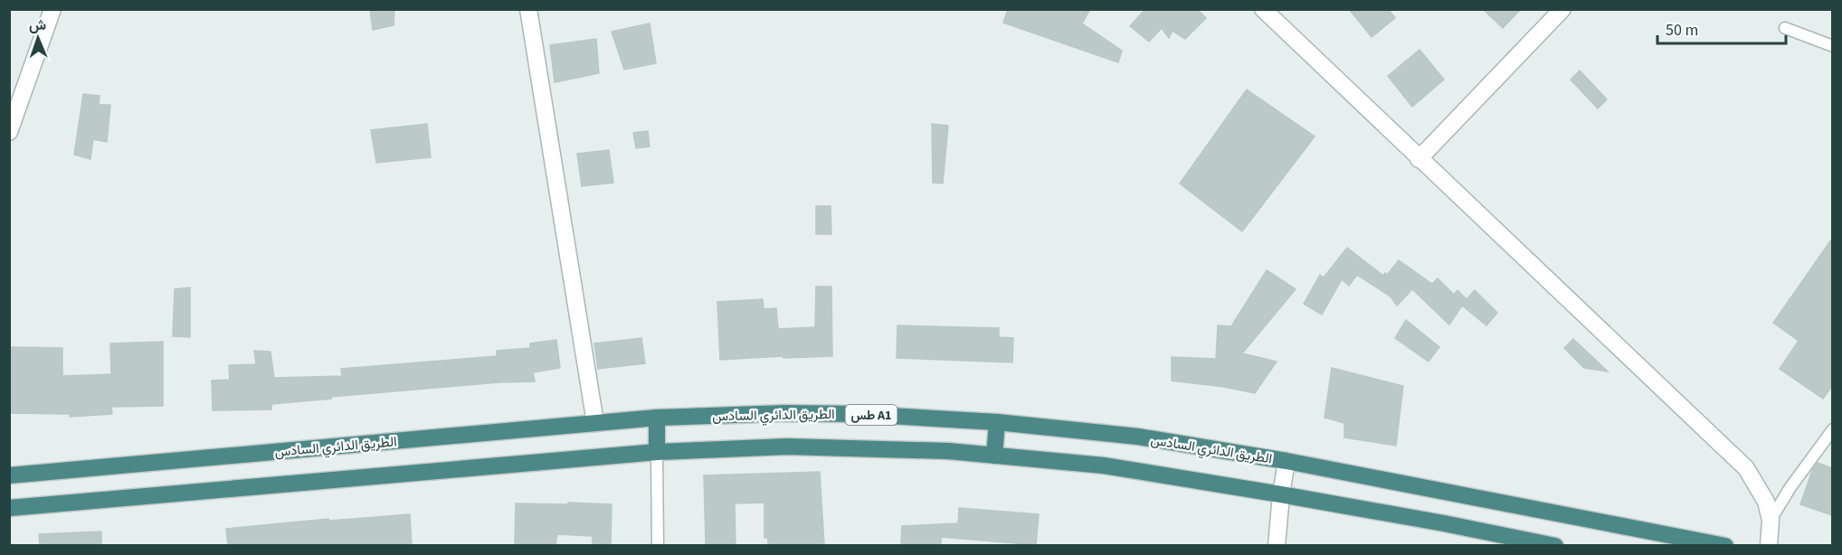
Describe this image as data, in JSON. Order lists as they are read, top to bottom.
{
  "streets": {
    "highway": ["الطريق الدائري السادس", "طس A1"]
  },
  "scale_bar": "50 m",
  "north": "top"
}
